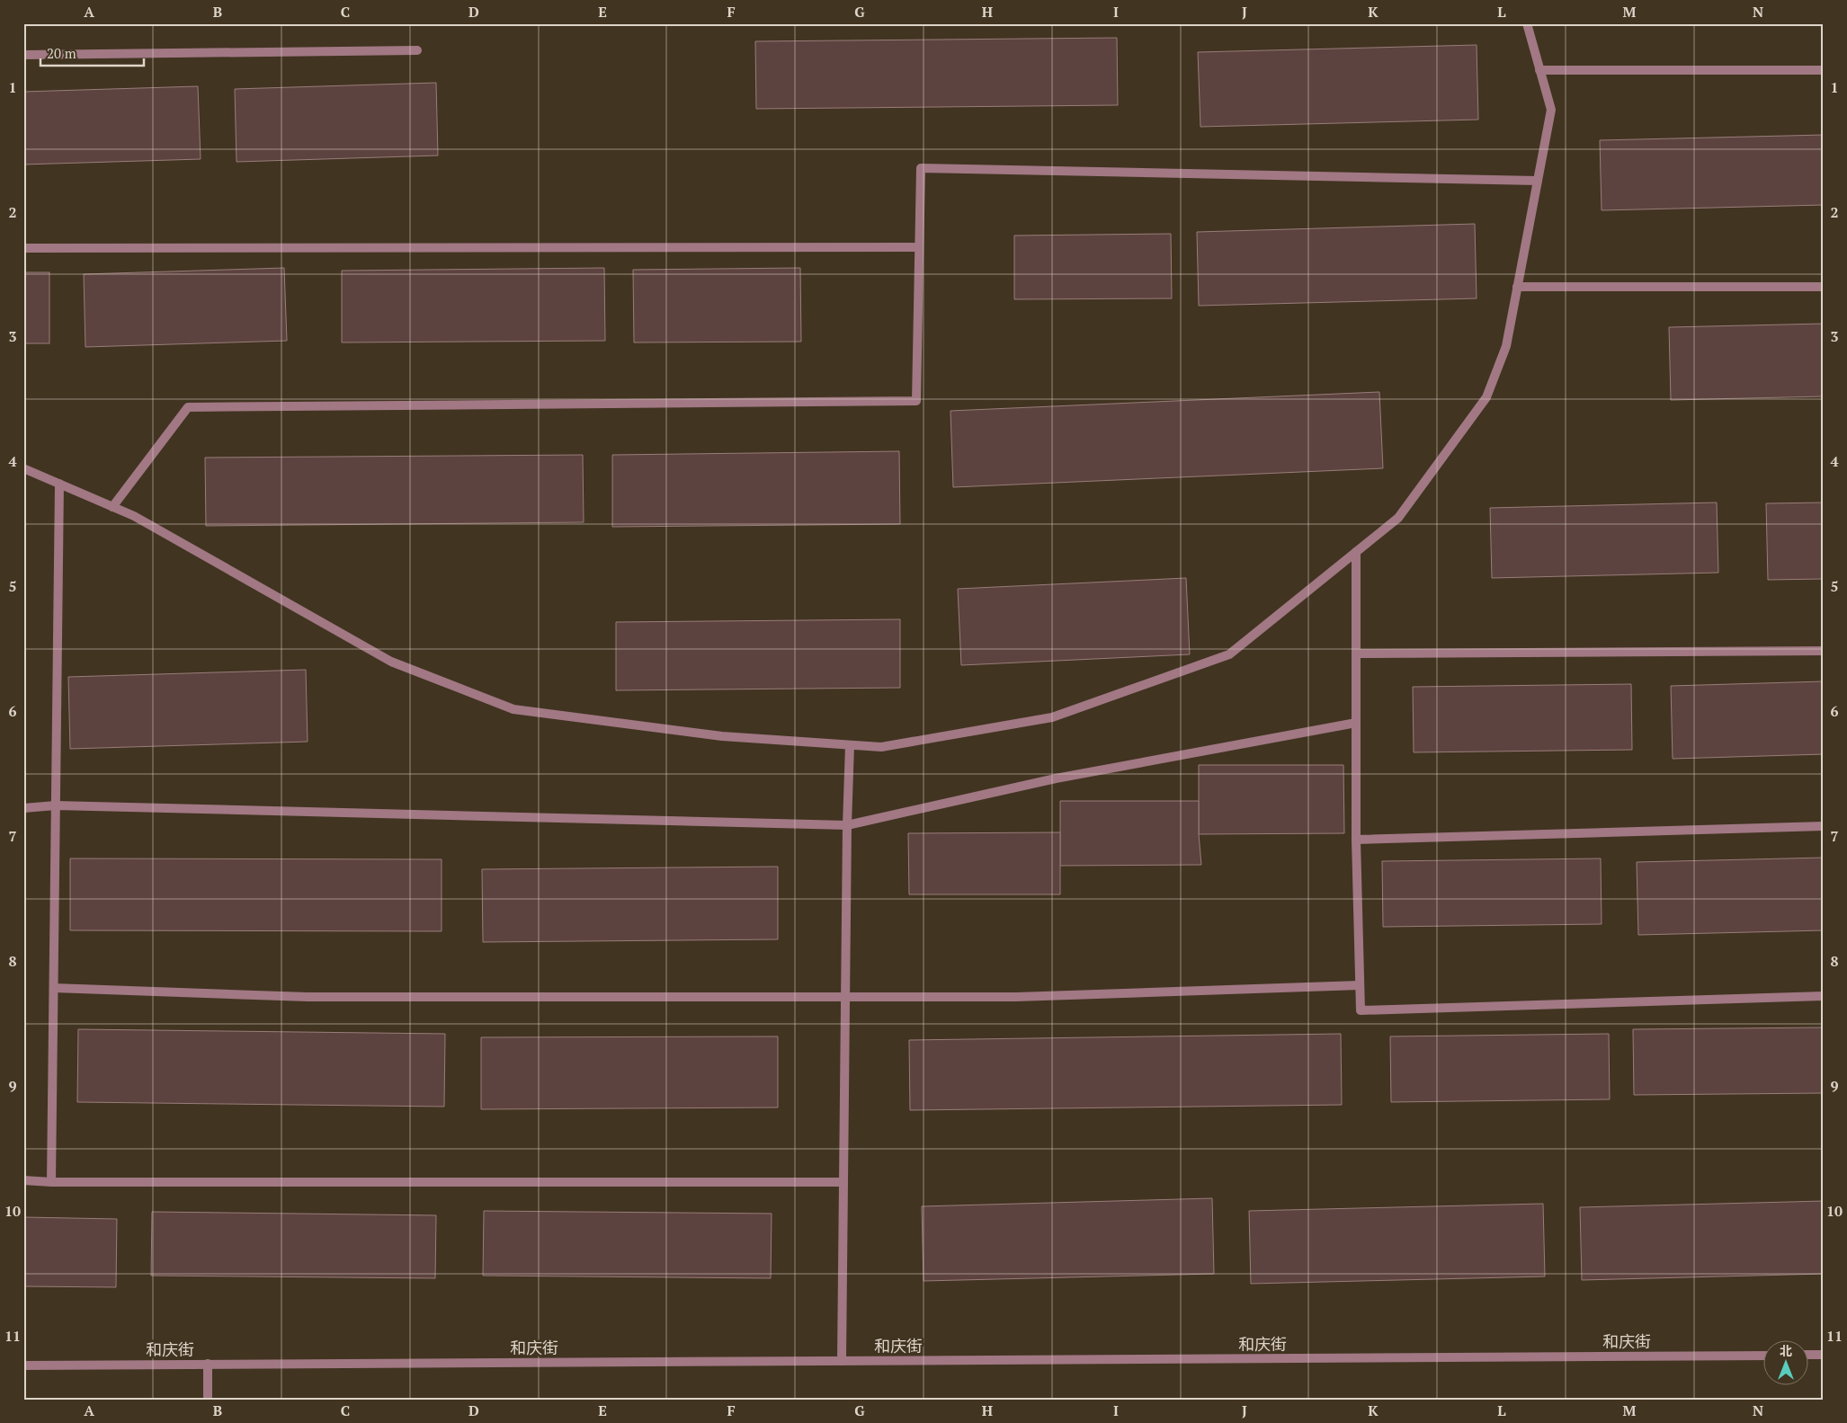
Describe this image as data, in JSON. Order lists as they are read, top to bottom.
{
  "streets": {
    "street": ["和庆街"]
  },
  "scale_bar": "20 m",
  "north": "top",
  "grid": {
    "columns": [
      "A",
      "B",
      "C",
      "D",
      "E",
      "F",
      "G",
      "H",
      "I",
      "J",
      "K",
      "L",
      "M",
      "N"
    ],
    "rows": [
      "1",
      "2",
      "3",
      "4",
      "5",
      "6",
      "7",
      "8",
      "9",
      "10",
      "11"
    ]
  }
}
